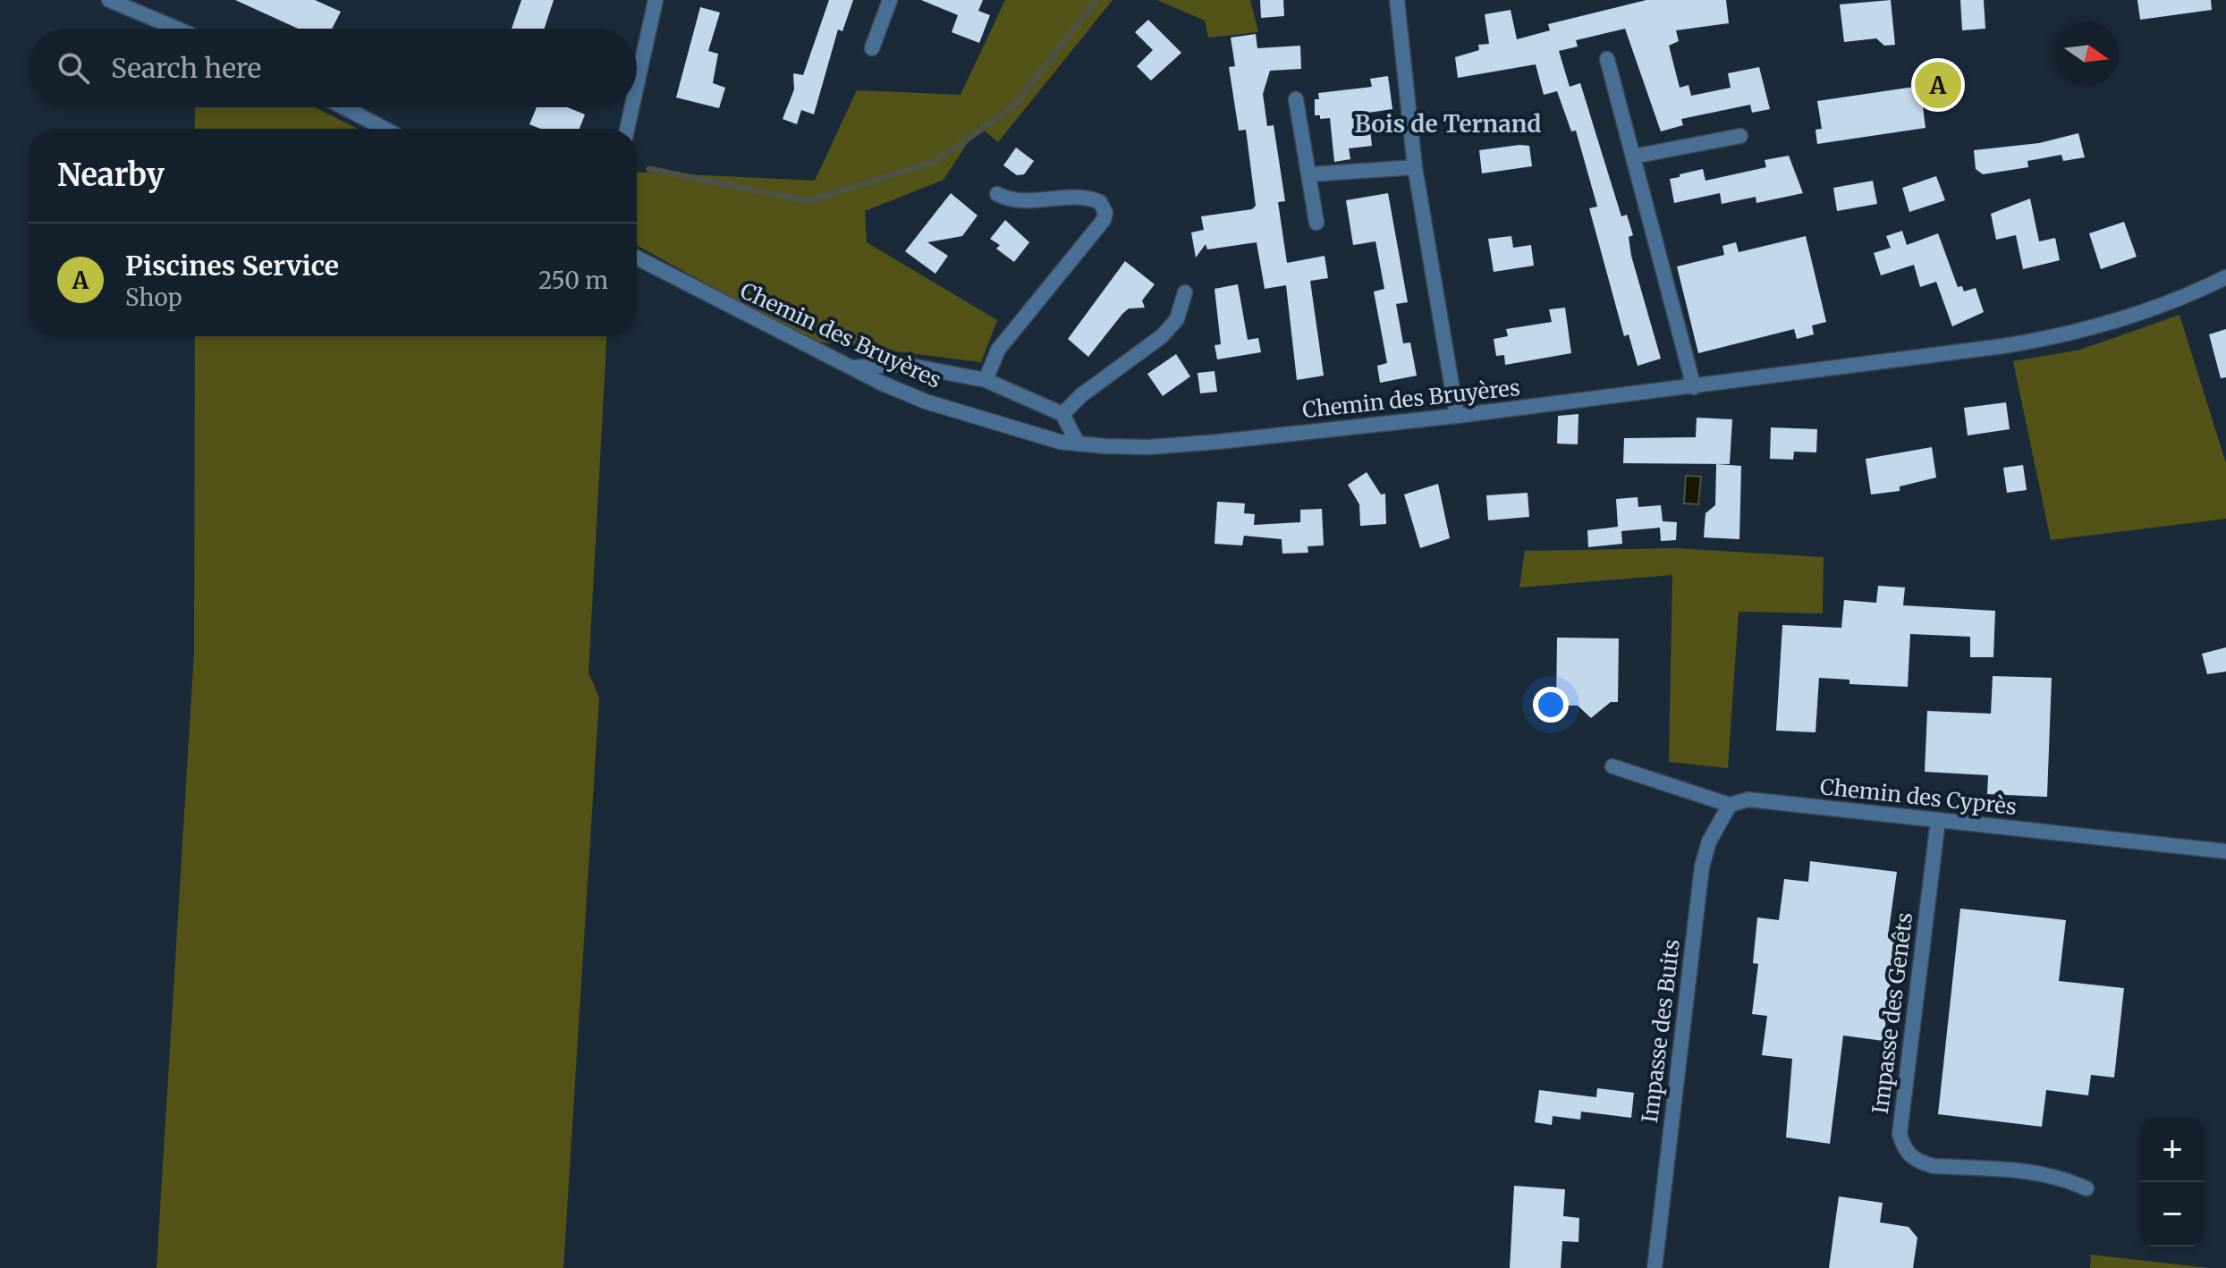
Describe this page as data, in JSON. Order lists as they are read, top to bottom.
{
  "streets": {
    "street": [
      "Chemin des Bruyères",
      "Chemin des Cyprès",
      "Impasse des Genêts",
      "Impasse des Buits"
    ]
  },
  "crossings": [
    ["Chemin des Cyprès", "Impasse des Genêts"],
    ["Chemin des Cyprès", "Impasse des Buits"]
  ],
  "districts": ["Bois de Ternand"],
  "north": "right",
  "page": {
    "search": "Search here",
    "pins": "A",
    "heading": "Nearby",
    "list": [
      {
        "mark": "A",
        "name": "Piscines Service",
        "note": "Shop",
        "value": "250 m"
      }
    ],
    "map_buttons": ["+", "−"]
  }
}
